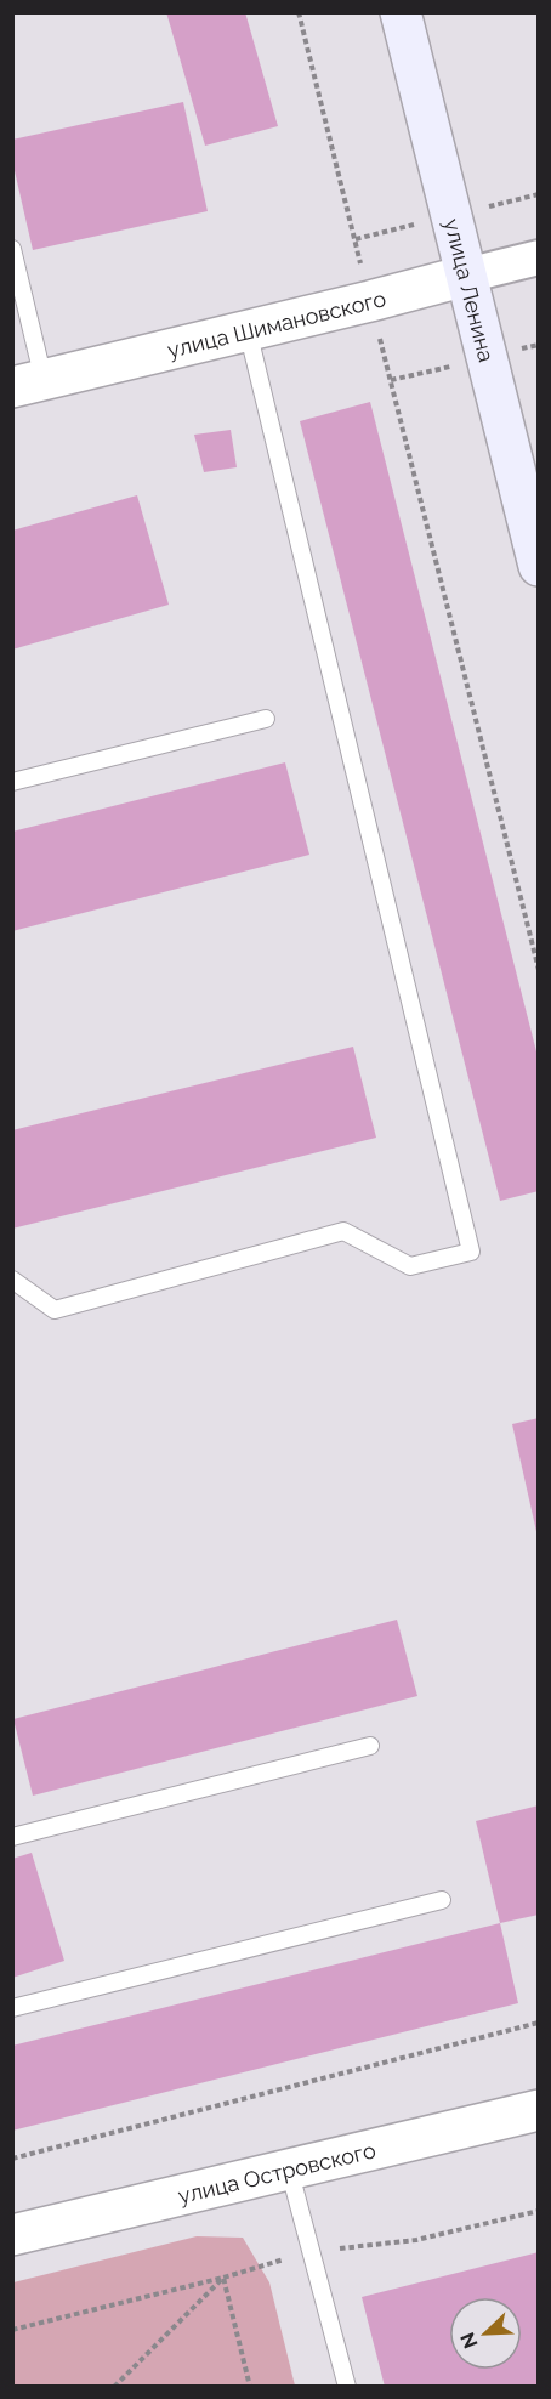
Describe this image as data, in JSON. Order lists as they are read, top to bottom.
{
  "streets": {
    "main road": ["улица Ленина"],
    "street": ["улица Шимановского", "улица Островского"]
  },
  "crossings": [
    ["улица Ленина", "улица Шимановского"]
  ],
  "north": "bottom left"
}
